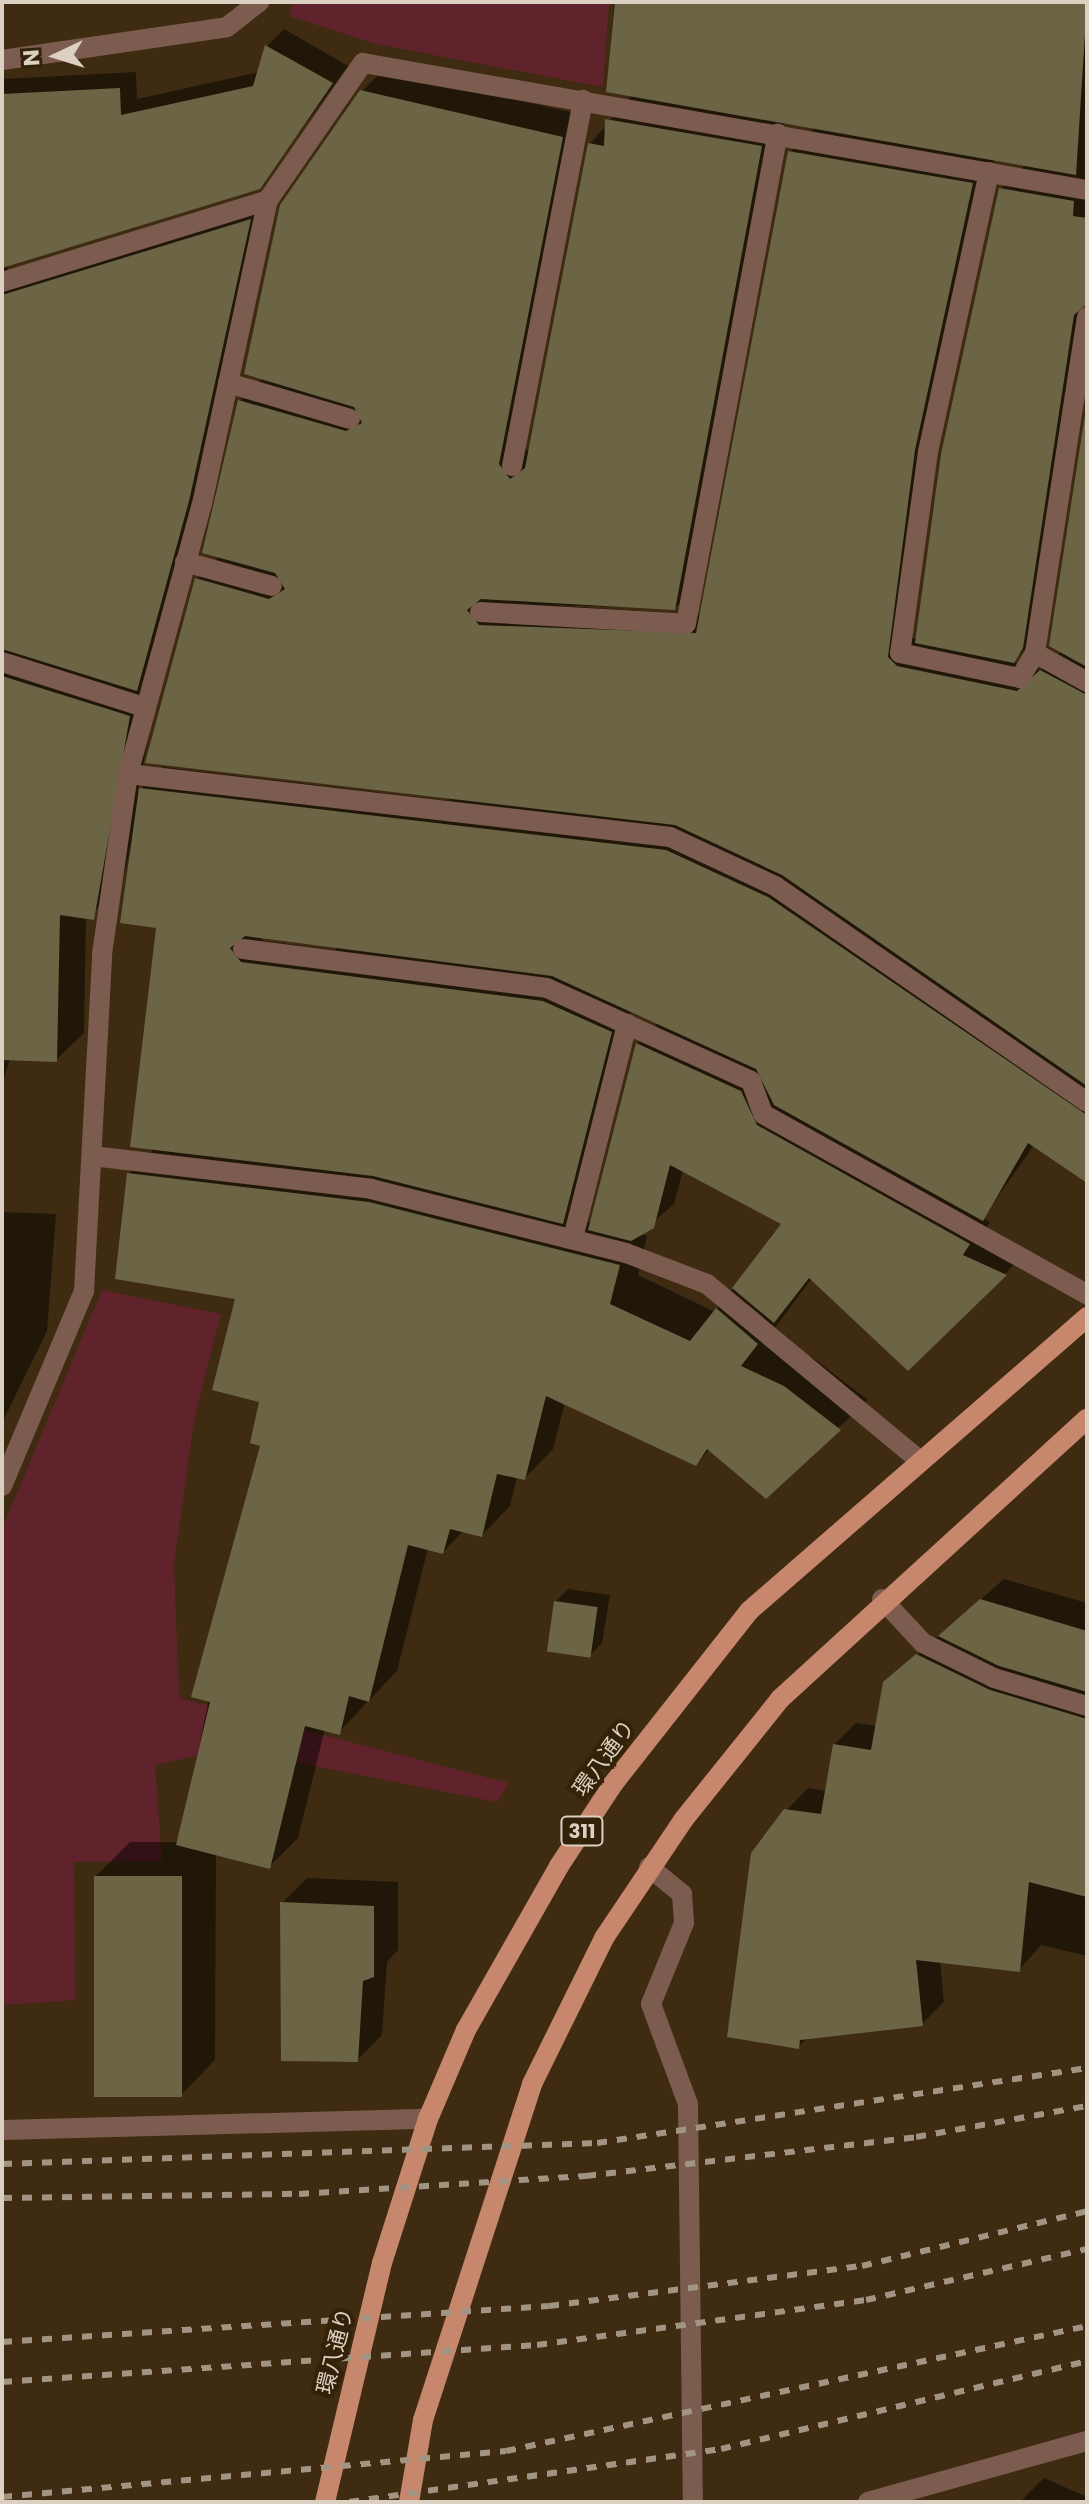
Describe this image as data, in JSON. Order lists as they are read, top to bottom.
{
  "streets": {
    "main road": ["環八通り", "311"]
  },
  "north": "left"
}
